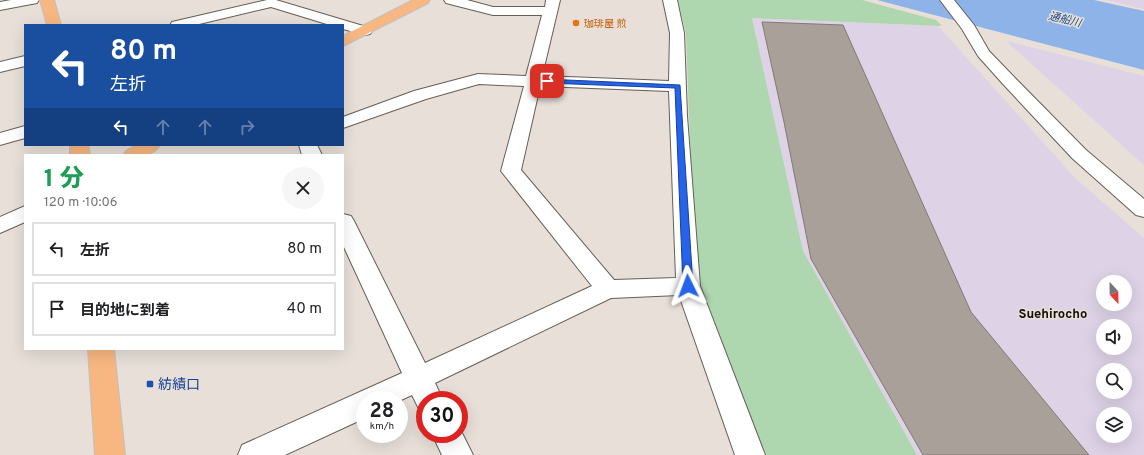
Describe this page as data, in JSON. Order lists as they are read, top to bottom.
{
  "districts": ["Suehirocho"],
  "water": ["通船川"],
  "places": {
    "other": ["珈琲屋 煎"],
    "transit": ["紡績口"]
  },
  "north": "bottom",
  "page": {
    "turn": ["80 m", "左折"],
    "heading": ["1 分", "120 m · 10:06"],
    "list": [
      {
        "name": "左折",
        "value": "80 m"
      },
      {
        "name": "目的地に到着",
        "value": "40 m"
      }
    ],
    "speed": "28 km/h",
    "limit": "30"
  }
}
